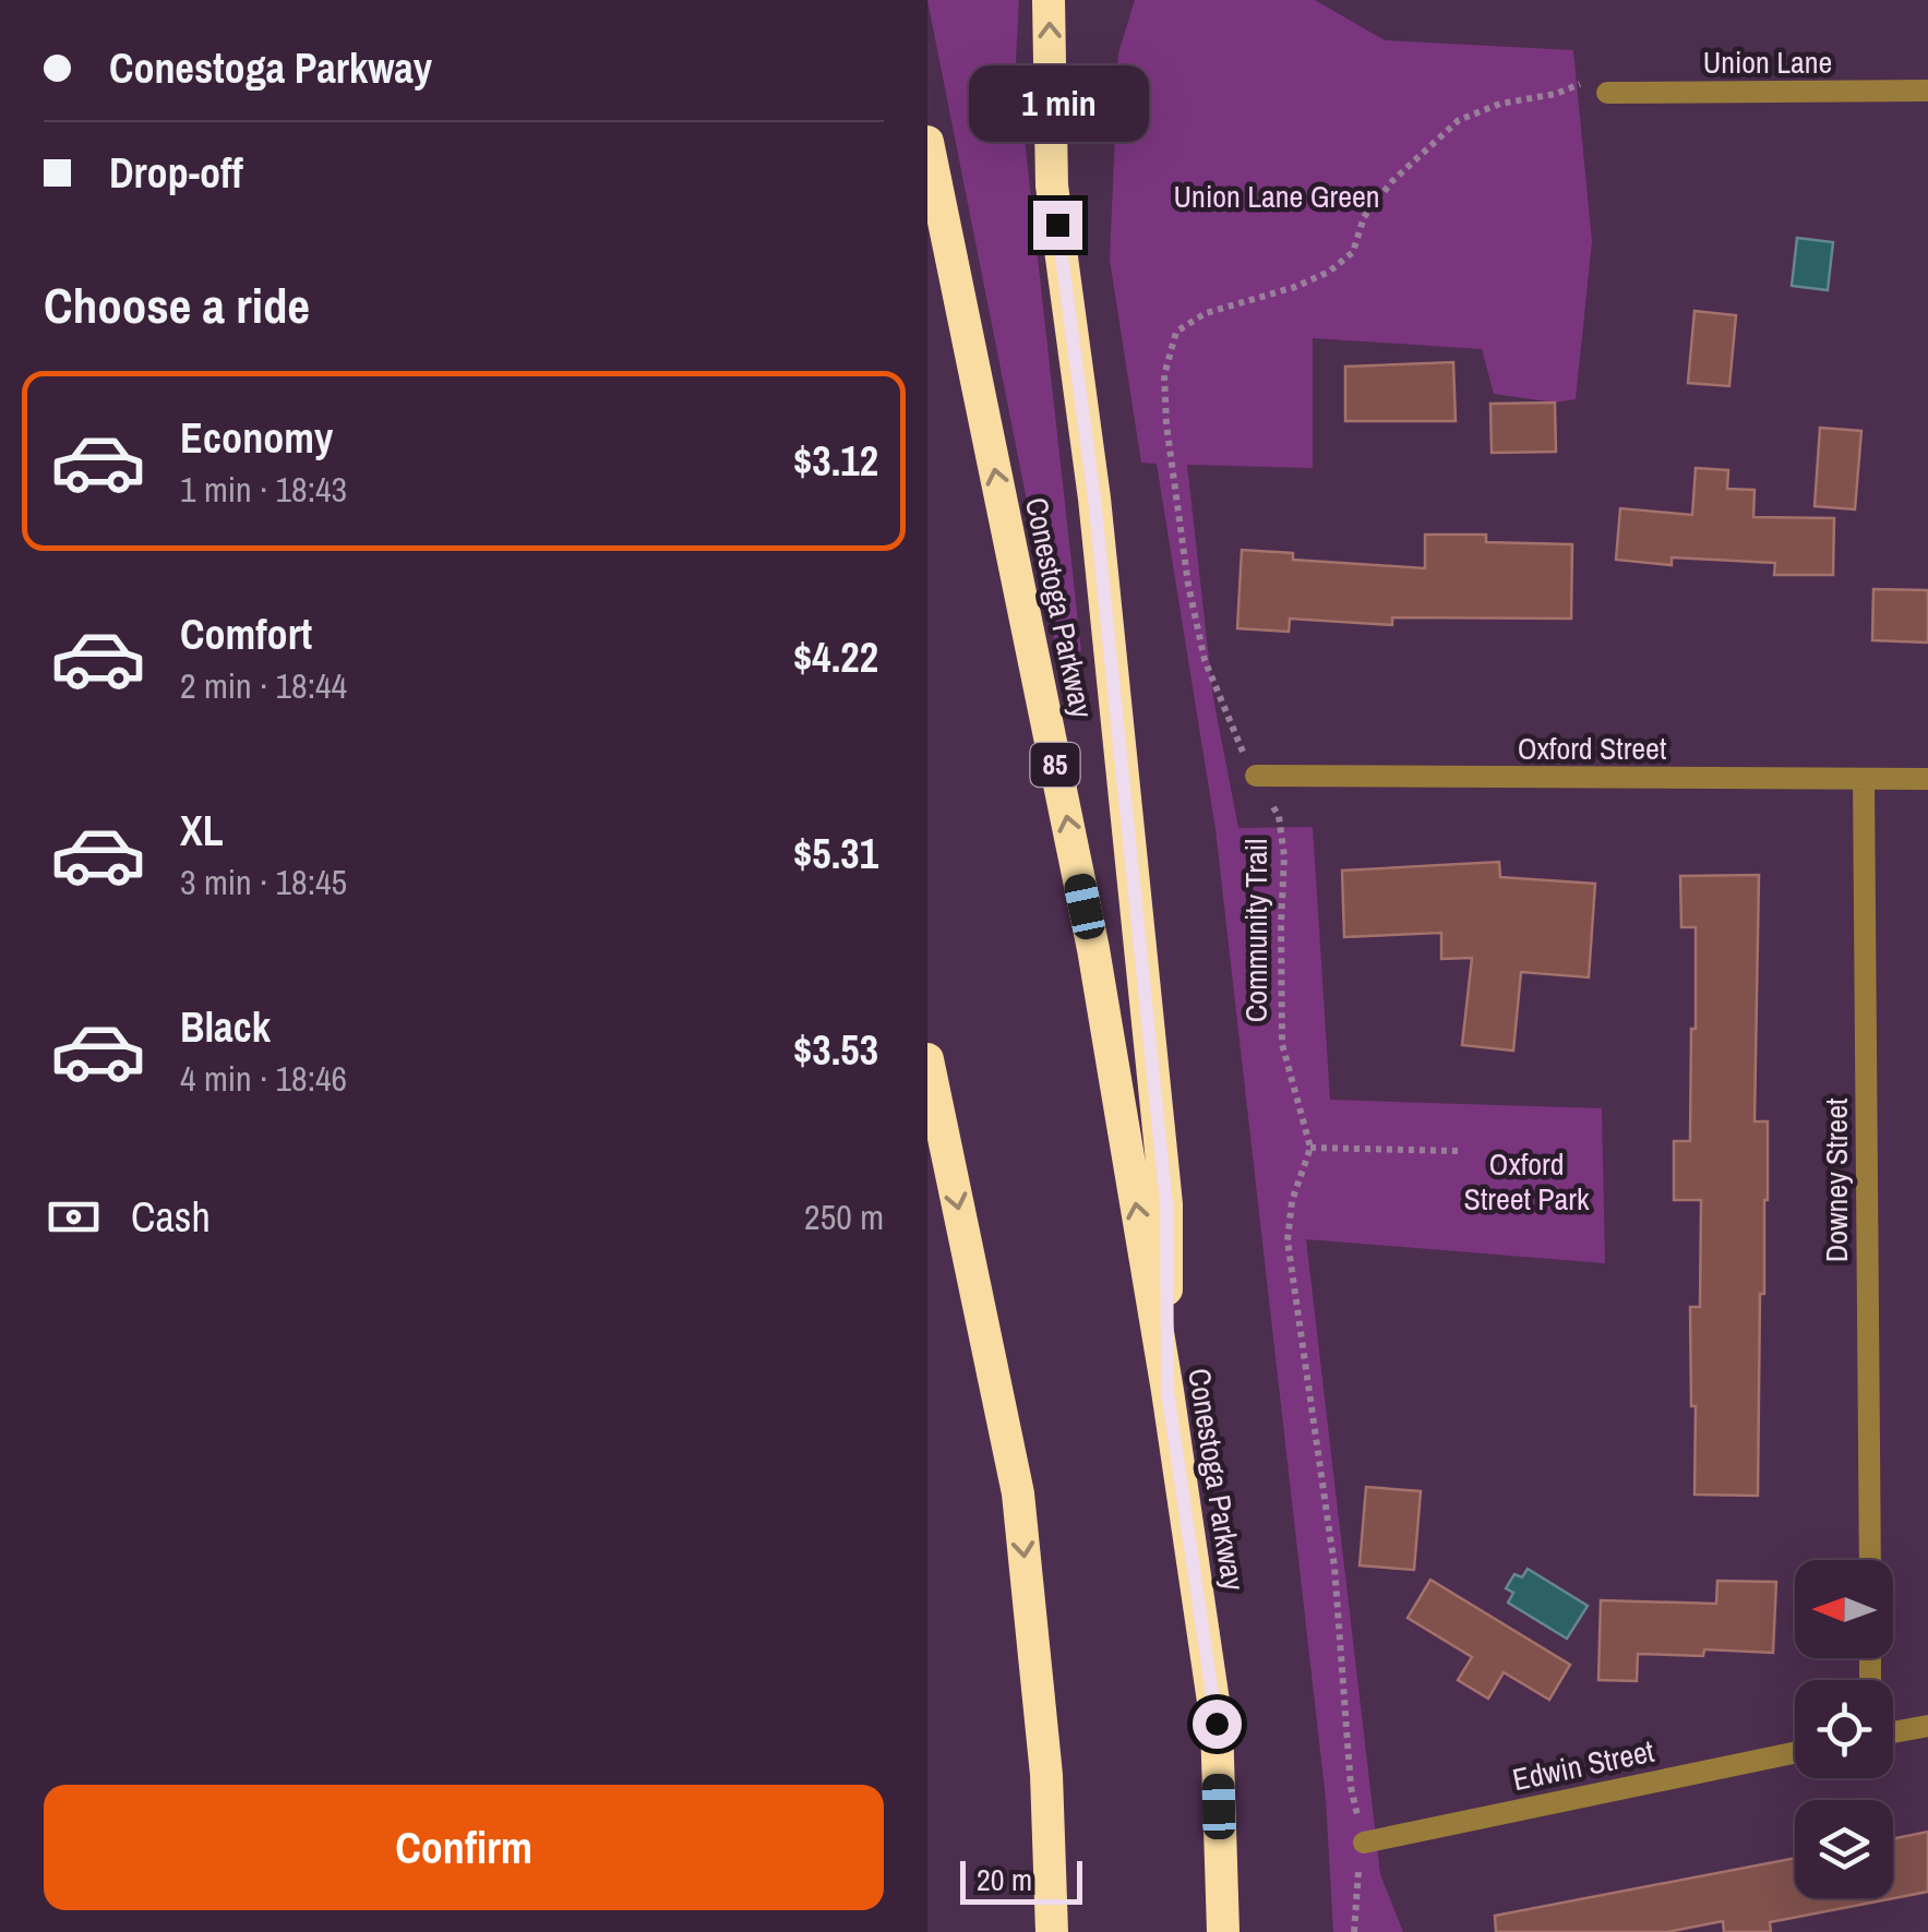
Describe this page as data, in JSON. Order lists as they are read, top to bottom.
{
  "streets": {
    "highway": ["Conestoga Parkway", "85"],
    "street": [
      "Union Lane",
      "Oxford Street",
      "Downey Street",
      "Edwin Street"
    ],
    "path": ["Community Trail"]
  },
  "crossings": [
    ["Union Lane", "Community Trail"],
    ["Oxford Street", "Community Trail"],
    ["Oxford Street", "Downey Street"]
  ],
  "parks": ["Union Lane Green", "Oxford Street Park"],
  "scale_bar": "20 m",
  "north": "left",
  "page": {
    "banner": ["Conestoga Parkway", "Drop-off"],
    "bubble": "1 min",
    "heading": "Choose a ride",
    "list": [
      {
        "name": "Economy",
        "note": "1 min · 18:43",
        "value": "$3.12"
      },
      {
        "name": "Comfort",
        "note": "2 min · 18:44",
        "value": "$4.22"
      },
      {
        "name": "XL",
        "note": "3 min · 18:45",
        "value": "$5.31"
      },
      {
        "name": "Black",
        "note": "4 min · 18:46",
        "value": "$3.53"
      }
    ],
    "pay": ["Cash", "250 m"],
    "buttons": "Confirm",
    "scale": "20 m"
  }
}
